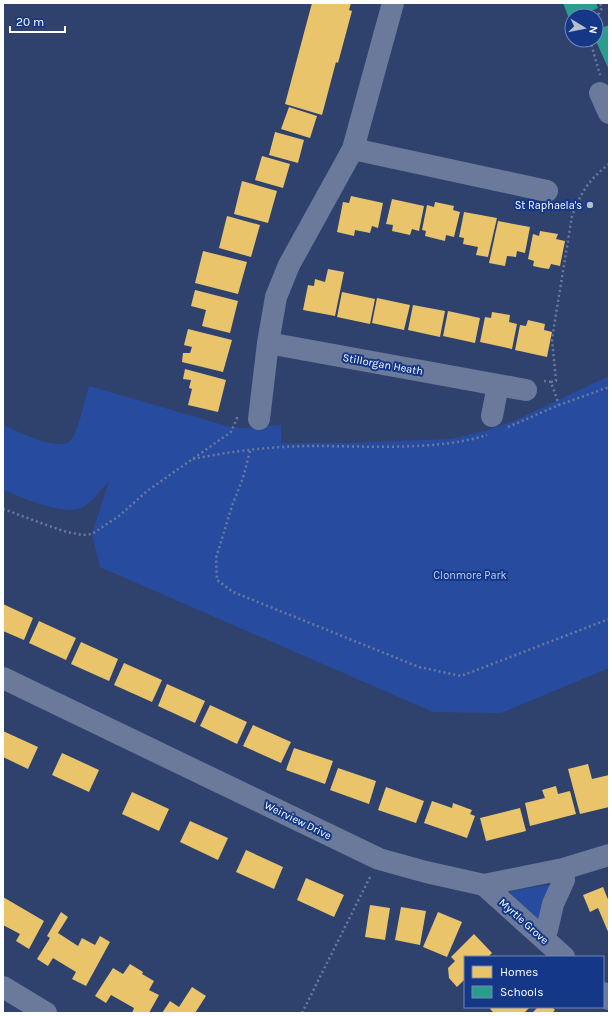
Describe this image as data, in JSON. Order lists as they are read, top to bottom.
{
  "streets": {
    "street": ["Stillorgan Heath", "Weirview Drive", "Myrtle Grove"]
  },
  "crossings": [
    ["Weirview Drive", "Myrtle Grove"]
  ],
  "parks": ["Clonmore Park"],
  "places": ["St Raphaela's"],
  "legend": ["Homes", "Schools"],
  "scale_bar": "20 m",
  "north": "right"
}
